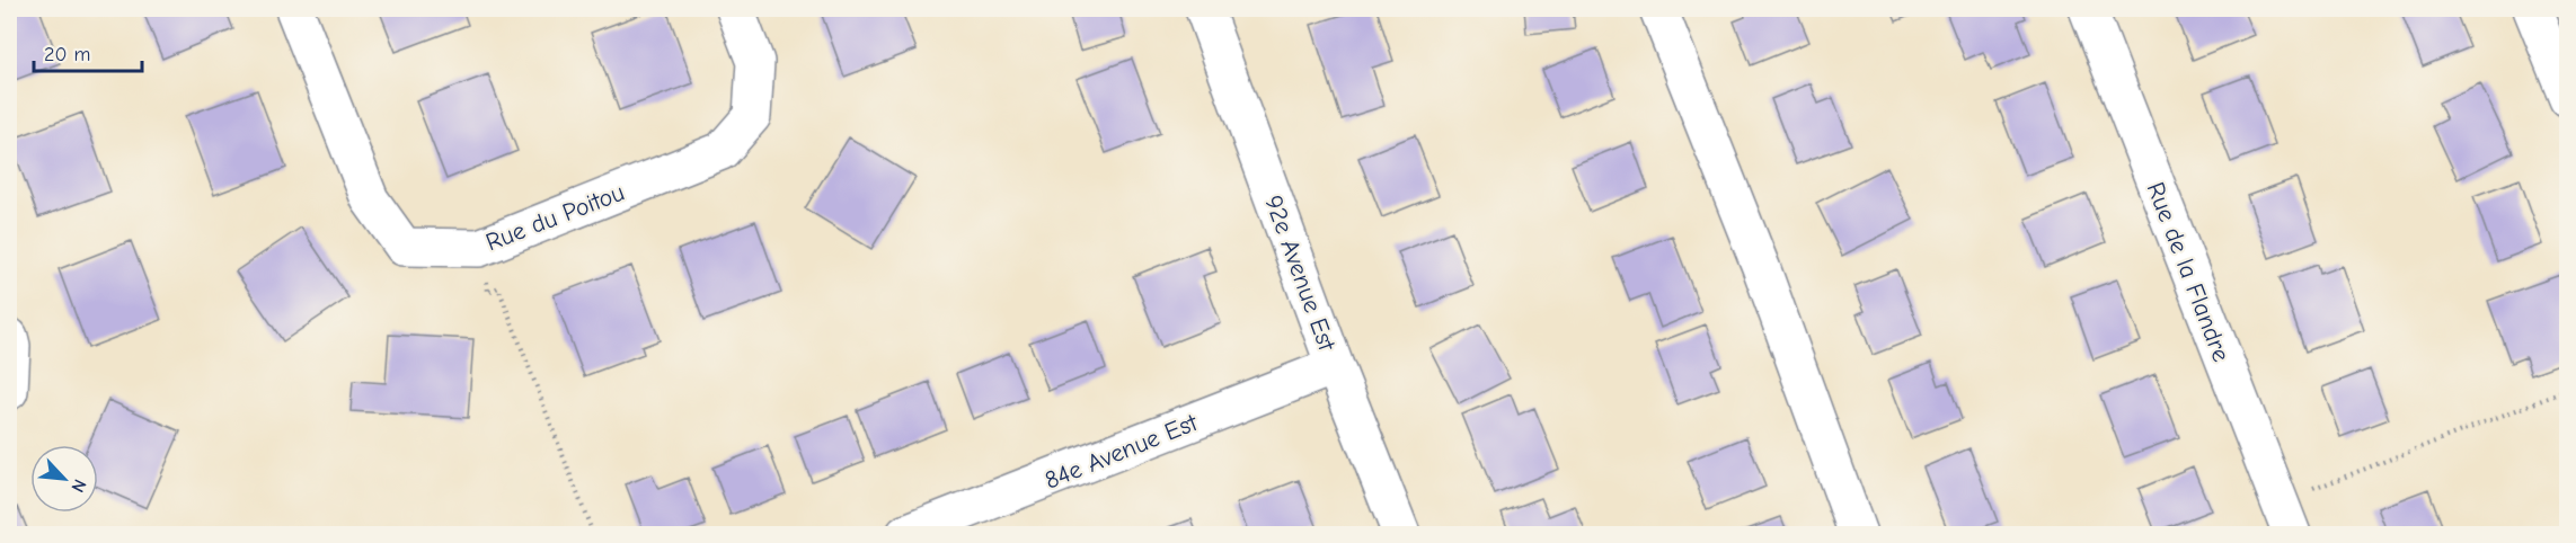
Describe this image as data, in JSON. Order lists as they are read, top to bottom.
{
  "streets": {
    "street": [
      "Rue du Poitou",
      "Rue de la Flandre",
      "92e Avenue Est",
      "84e Avenue Est"
    ]
  },
  "crossings": [
    ["92e Avenue Est", "84e Avenue Est"]
  ],
  "scale_bar": "20 m",
  "north": "bottom right"
}
